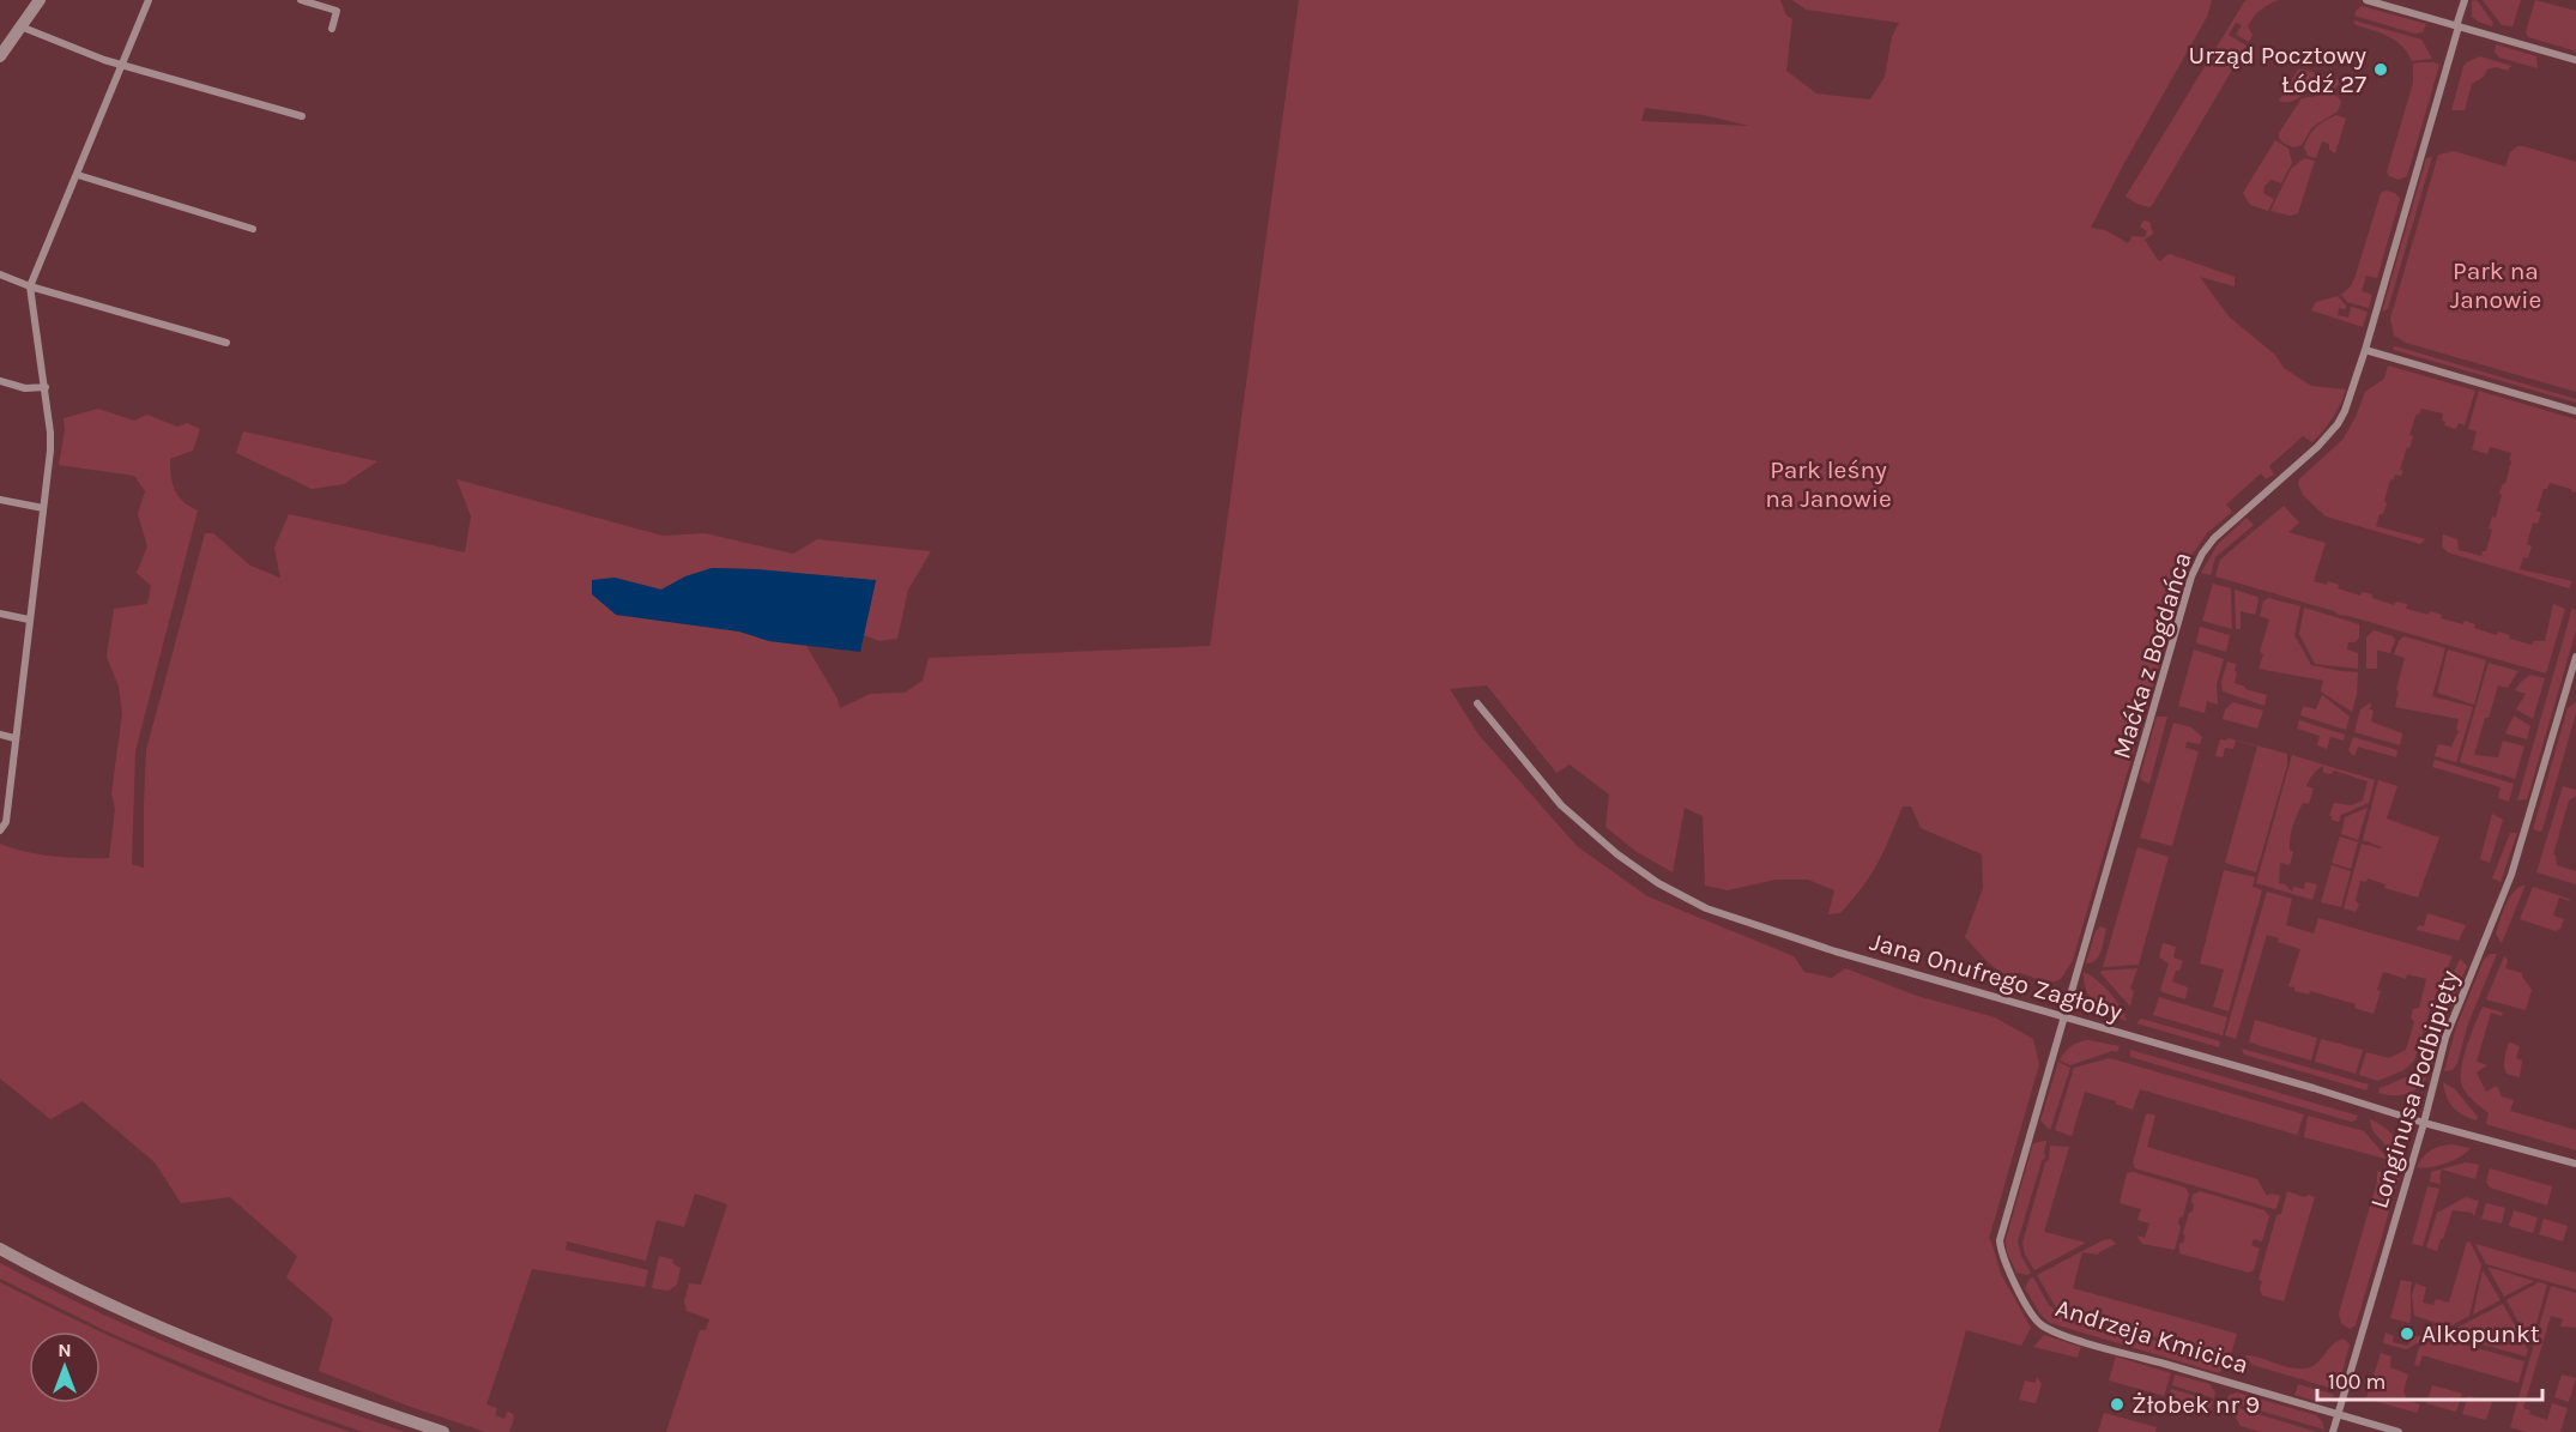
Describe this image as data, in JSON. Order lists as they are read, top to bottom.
{
  "streets": {
    "street": [
      "Maćka z Bogdańca",
      "Jana Onufrego Zagłoby",
      "Longinusa Podbipięty",
      "Andrzeja Kmicica"
    ]
  },
  "crossings": [
    ["Maćka z Bogdańca", "Jana Onufrego Zagłoby"],
    ["Maćka z Bogdańca", "Andrzeja Kmicica"],
    ["Jana Onufrego Zagłoby", "Longinusa Podbipięty"],
    ["Jana Onufrego Zagłoby", "Andrzeja Kmicica"],
    ["Longinusa Podbipięty", "Andrzeja Kmicica"]
  ],
  "parks": ["Park na Janowie", "Park leśny na Janowie"],
  "places": ["Urząd Pocztowy Łódź 27", "Alkopunkt", "Żłobek nr 9"],
  "scale_bar": "100 m",
  "north": "top"
}
